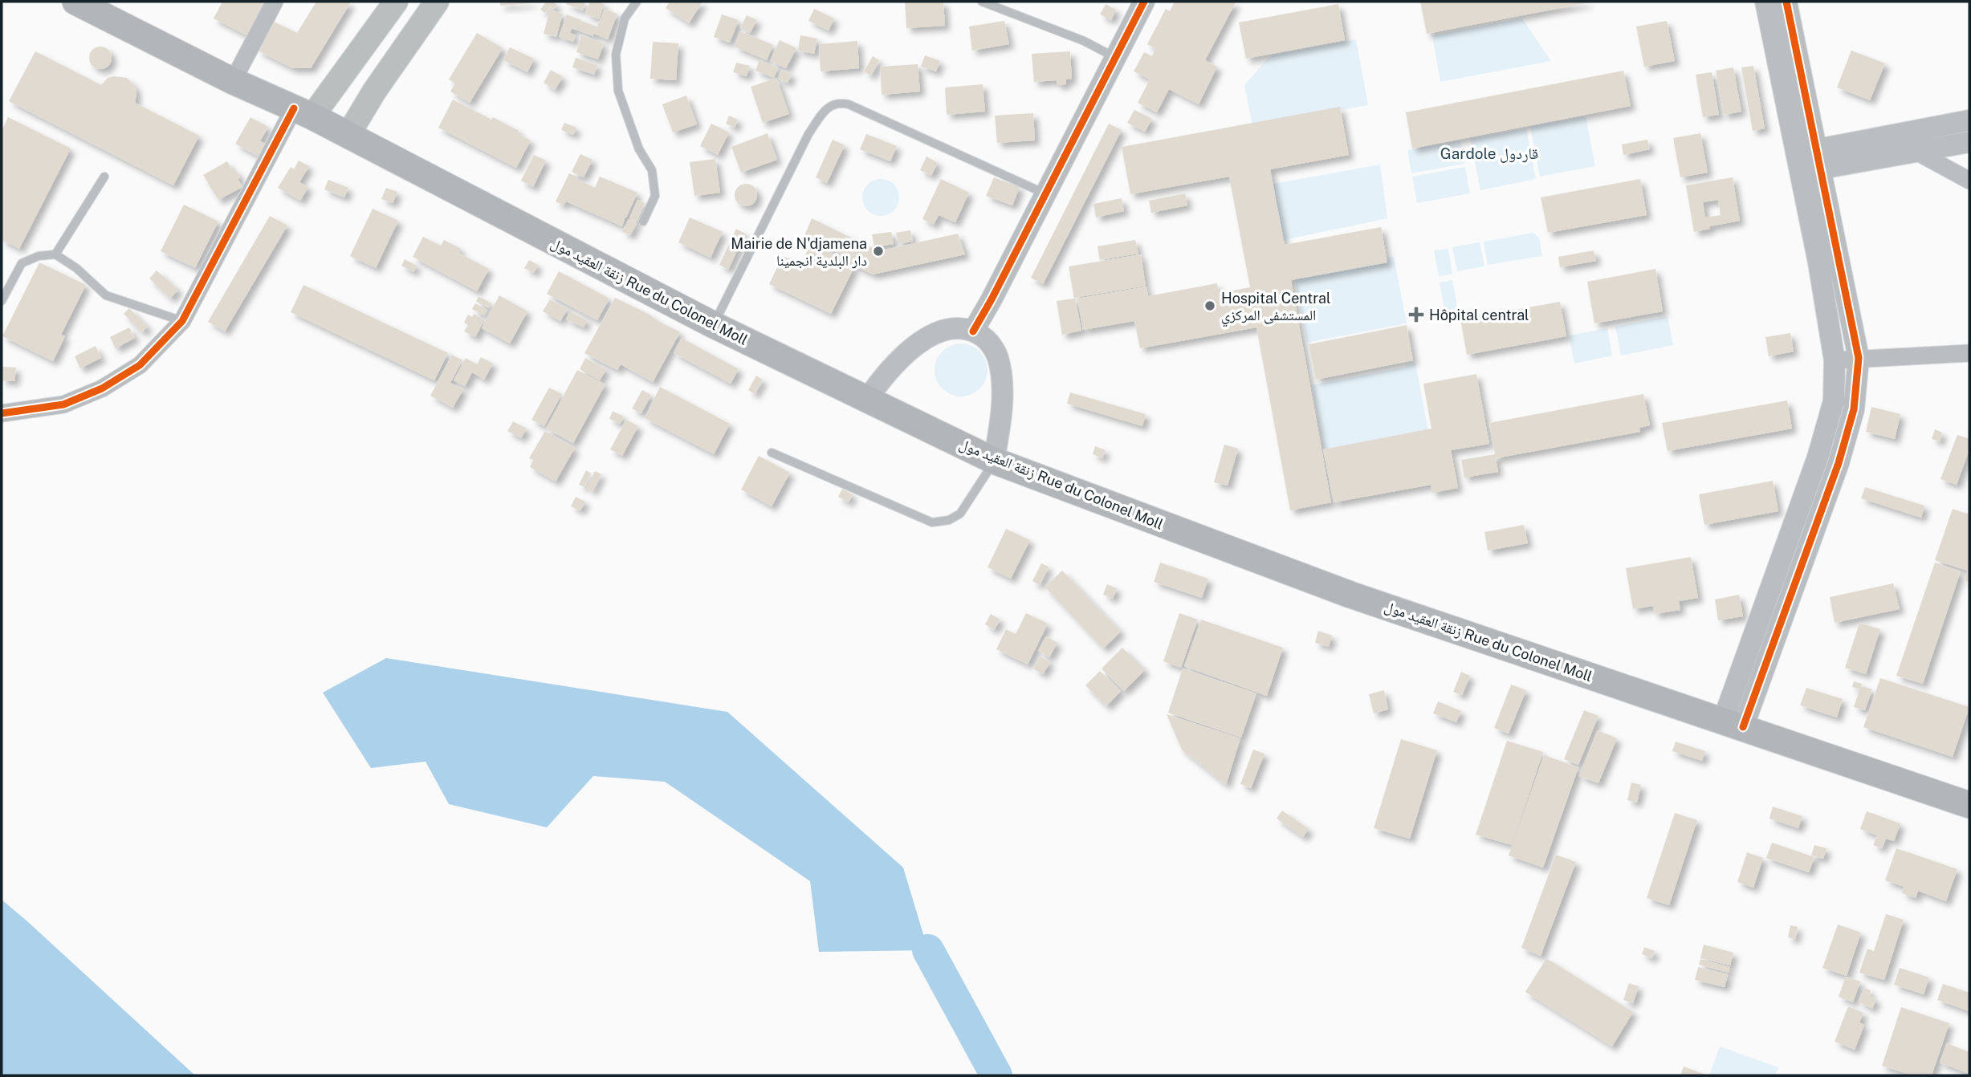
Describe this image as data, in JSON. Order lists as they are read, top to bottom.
{
  "streets": {
    "main road": ["زنقة العقيد مول Rue du Colonel Moll"]
  },
  "districts": ["Gardole قاردول"],
  "places": {
    "other": ["Mairie de N'djamena دار البلدية انجمينا", "Hospital Central المستشفى المركزي"],
    "health": ["Hôpital central"]
  }
}
